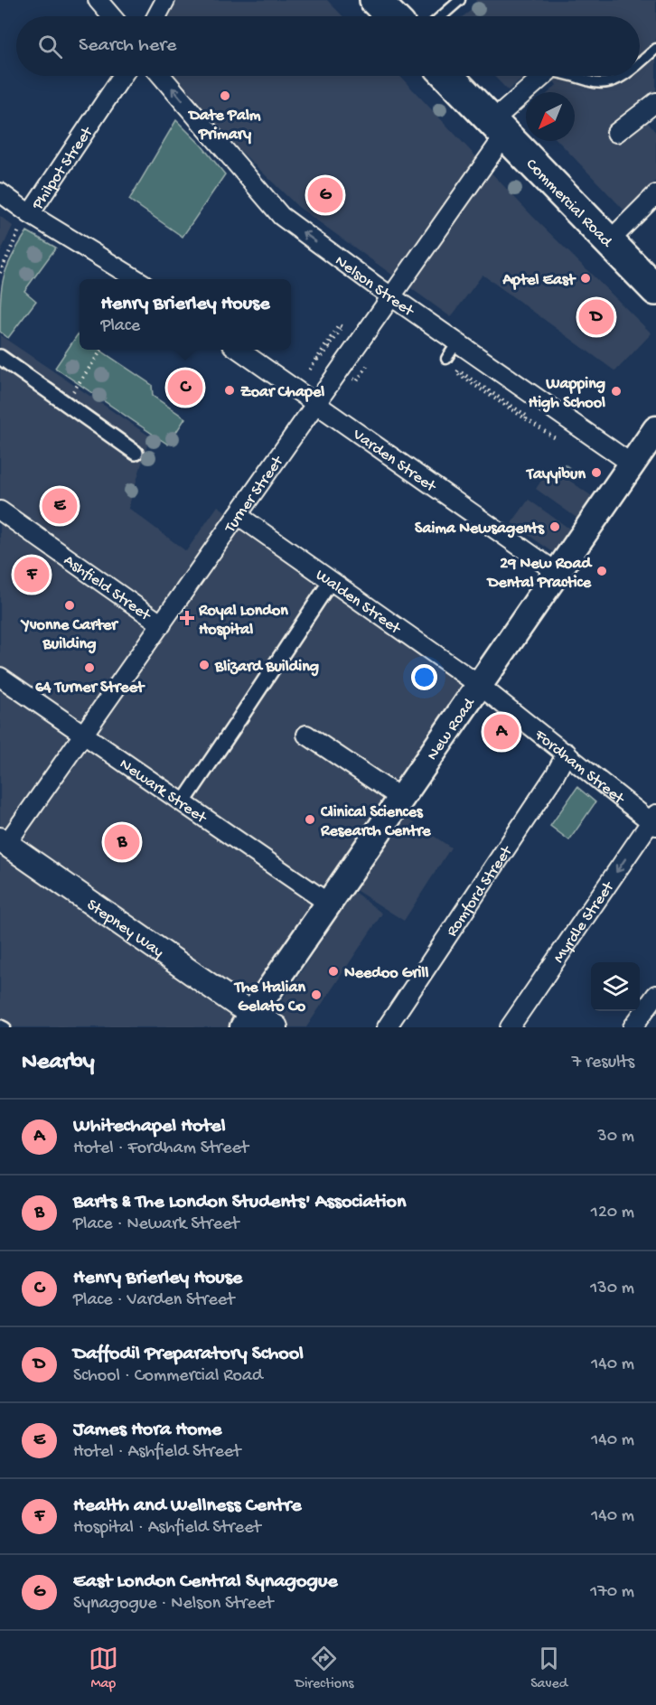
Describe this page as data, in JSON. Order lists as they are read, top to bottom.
{
  "streets": {
    "highway": ["Commercial Road"],
    "main road": ["New Road"],
    "street": [
      "Philpot Street",
      "Nelson Street",
      "Varden Street",
      "Turner Street",
      "Ashfield Street",
      "Walden Street",
      "Fordham Street",
      "Newark Street",
      "Romford Street",
      "Myrdle Street",
      "Stepney Way"
    ]
  },
  "crossings": [
    ["Commercial Road", "Turner Street"],
    ["Nelson Street", "Turner Street"],
    ["Nelson Street", "New Road"],
    ["Varden Street", "Turner Street"],
    ["Varden Street", "New Road"],
    ["Turner Street", "Ashfield Street"],
    ["Turner Street", "Walden Street"],
    ["Turner Street", "Newark Street"],
    ["Turner Street", "Stepney Way"],
    ["Walden Street", "New Road"],
    ["Walden Street", "Fordham Street"],
    ["New Road", "Fordham Street"],
    ["New Road", "Newark Street"],
    ["New Road", "Stepney Way"],
    ["Fordham Street", "Romford Street"],
    ["Fordham Street", "Myrdle Street"]
  ],
  "one_way": ["Nelson Street", "Myrdle Street"],
  "places": {
    "other": [
      "Date Palm Primary",
      "Aptel East",
      "Zoar Chapel",
      "Wapping High School",
      "Tayyibun",
      "Saima Newsagents",
      "29 New Road Dental Practice",
      "Yvonne Carter Building",
      "Blizard Building",
      "64 Turner Street",
      "Clinical Sciences Research Centre",
      "Needoo Grill",
      "The Italian Gelato Co"
    ],
    "health": ["Royal London Hospital"]
  },
  "north": "bottom left",
  "page": {
    "search": "Search here",
    "pins": [
      "G",
      "D",
      "C",
      "E",
      "F",
      "A",
      "B"
    ],
    "popup": ["Henry Brierley House", "Place"],
    "heading": ["Nearby", "7 results"],
    "list": [
      {
        "mark": "A",
        "name": "Whitechapel Hotel",
        "note": "Hotel · Fordham Street",
        "value": "30 m"
      },
      {
        "mark": "B",
        "name": "Barts & The London Students' Association",
        "note": "Place · Newark Street",
        "value": "120 m"
      },
      {
        "mark": "C",
        "name": "Henry Brierley House",
        "note": "Place · Varden Street",
        "value": "130 m"
      },
      {
        "mark": "D",
        "name": "Daffodil Preparatory School",
        "note": "School · Commercial Road",
        "value": "140 m"
      },
      {
        "mark": "E",
        "name": "James Hora Home",
        "note": "Hotel · Ashfield Street",
        "value": "140 m"
      },
      {
        "mark": "F",
        "name": "Health and Wellness Centre",
        "note": "Hospital · Ashfield Street",
        "value": "140 m"
      },
      {
        "mark": "G",
        "name": "East London Central Synagogue",
        "note": "Synagogue · Nelson Street",
        "value": "170 m"
      }
    ],
    "nav": ["Map", "Directions", "Saved"]
  }
}
